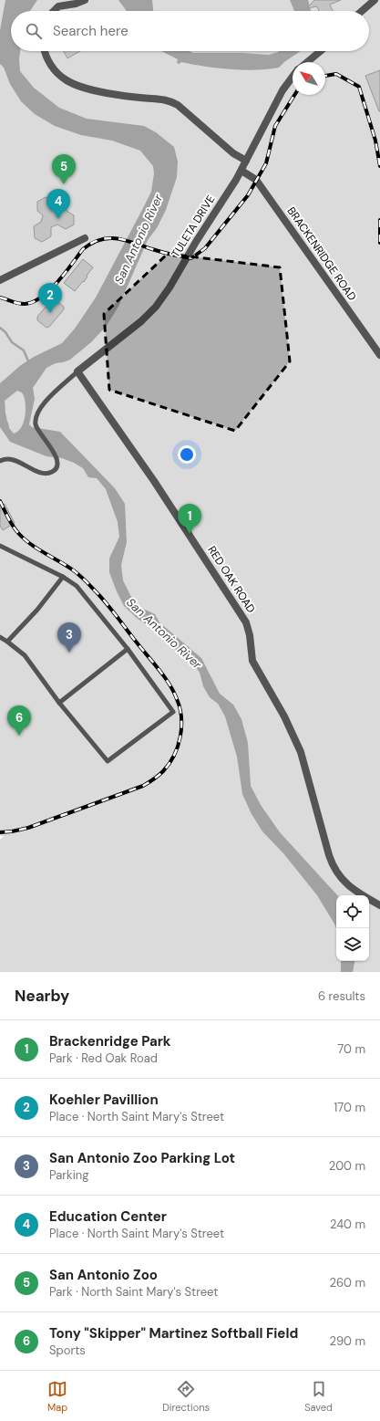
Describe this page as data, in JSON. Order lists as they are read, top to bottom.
{
  "streets": {
    "street": ["TULETA DRIVE", "BRACKENRIDGE ROAD", "RED OAK ROAD"]
  },
  "crossings": [
    ["TULETA DRIVE", "BRACKENRIDGE ROAD"],
    ["TULETA DRIVE", "RED OAK ROAD"]
  ],
  "water": ["San Antonio River"],
  "north": "top left",
  "page": {
    "search": "Search here",
    "pins": [
      "5",
      "4",
      "2",
      "1",
      "3",
      "6"
    ],
    "heading": ["Nearby", "6 results"],
    "list": [
      {
        "mark": "1",
        "name": "Brackenridge Park",
        "note": "Park · Red Oak Road",
        "value": "70 m"
      },
      {
        "mark": "2",
        "name": "Koehler Pavillion",
        "note": "Place · North Saint Mary's Street",
        "value": "170 m"
      },
      {
        "mark": "3",
        "name": "San Antonio Zoo Parking Lot",
        "note": "Parking",
        "value": "200 m"
      },
      {
        "mark": "4",
        "name": "Education Center",
        "note": "Place · North Saint Mary's Street",
        "value": "240 m"
      },
      {
        "mark": "5",
        "name": "San Antonio Zoo",
        "note": "Park · North Saint Mary's Street",
        "value": "260 m"
      },
      {
        "mark": "6",
        "name": "Tony \"Skipper\" Martinez Softball Field",
        "note": "Sports",
        "value": "290 m"
      }
    ],
    "nav": ["Map", "Directions", "Saved"]
  }
}
